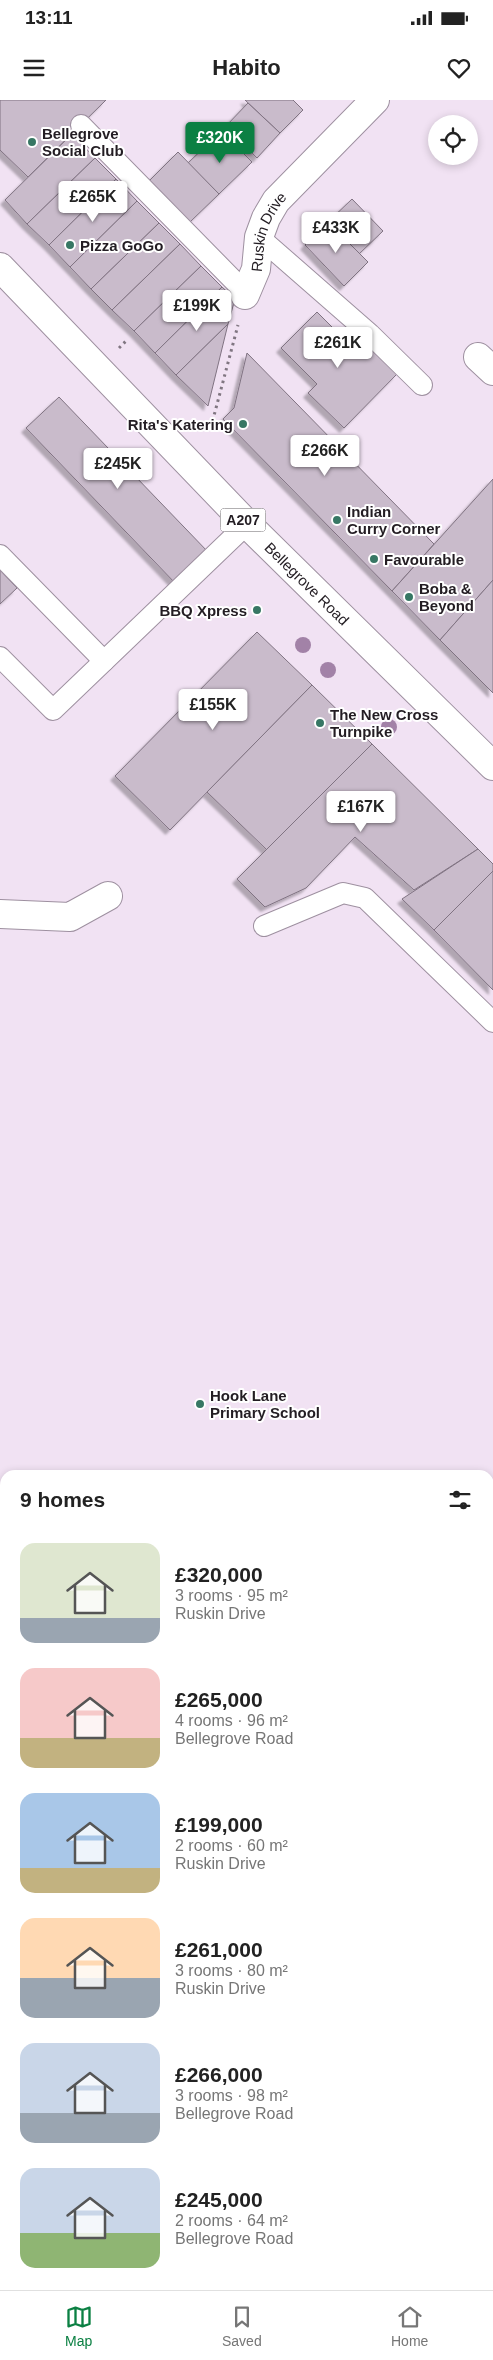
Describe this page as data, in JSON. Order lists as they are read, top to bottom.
{
  "streets": {
    "main road": ["Ruskin Drive", "A207", "Bellegrove Road"]
  },
  "places": [
    "Bellegrove Social Club",
    "Pizza GoGo",
    "Rita's Katering",
    "Indian Curry Corner",
    "Favourable",
    "Boba & Beyond",
    "BBQ Xpress",
    "The New Cross Turnpike",
    "Hook Lane Primary School"
  ],
  "page": {
    "status": "13:11",
    "header": "Habito",
    "price": [
      "£320K",
      "£265K",
      "£433K",
      "£199K",
      "£261K",
      "£266K",
      "£245K",
      "£155K",
      "£167K"
    ],
    "heading": "9 homes",
    "list": [
      {
        "name": "£320,000",
        "note": "3 rooms · 95 m² · Ruskin Drive"
      },
      {
        "name": "£265,000",
        "note": "4 rooms · 96 m² · Bellegrove Road"
      },
      {
        "name": "£199,000",
        "note": "2 rooms · 60 m² · Ruskin Drive"
      },
      {
        "name": "£261,000",
        "note": "3 rooms · 80 m² · Ruskin Drive"
      },
      {
        "name": "£266,000",
        "note": "3 rooms · 98 m² · Bellegrove Road"
      },
      {
        "name": "£245,000",
        "note": "2 rooms · 64 m² · Bellegrove Road"
      }
    ],
    "tabs": ["Map", "Saved", "Home"]
  }
}
